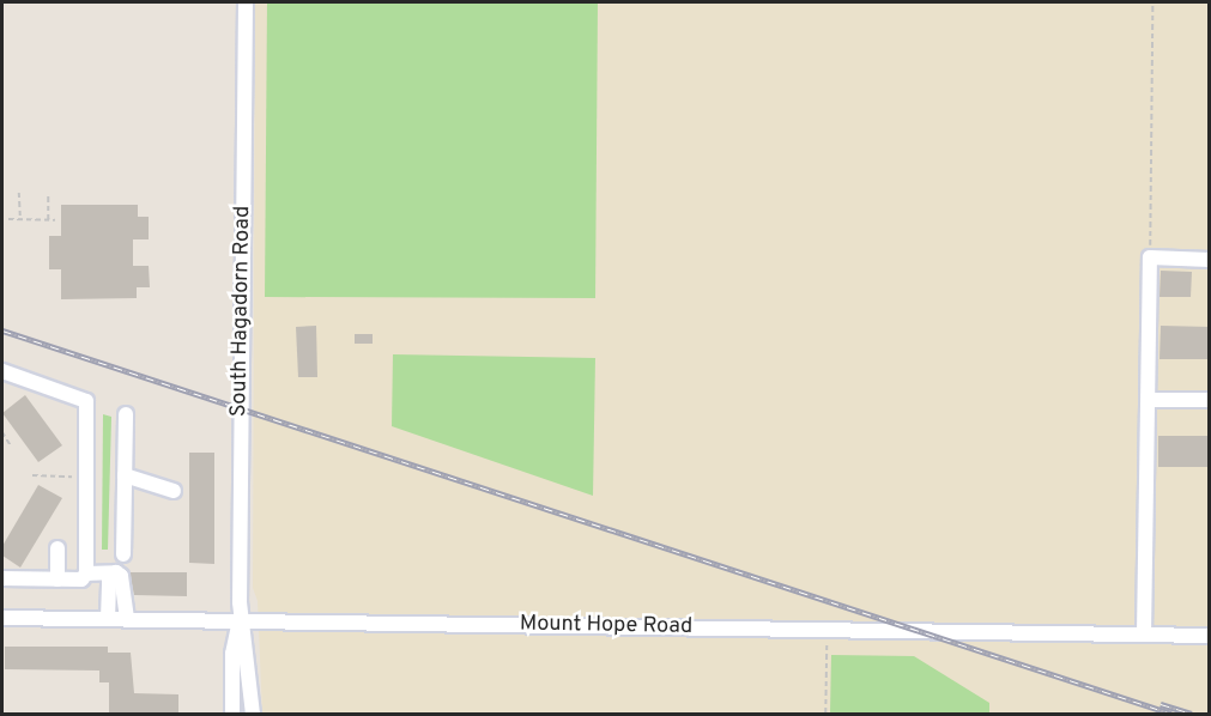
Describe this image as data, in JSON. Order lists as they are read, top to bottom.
{
  "streets": {
    "street": ["South Hagadorn Road", "Mount Hope Road"]
  },
  "crossings": [
    ["South Hagadorn Road", "Mount Hope Road"]
  ]
}
